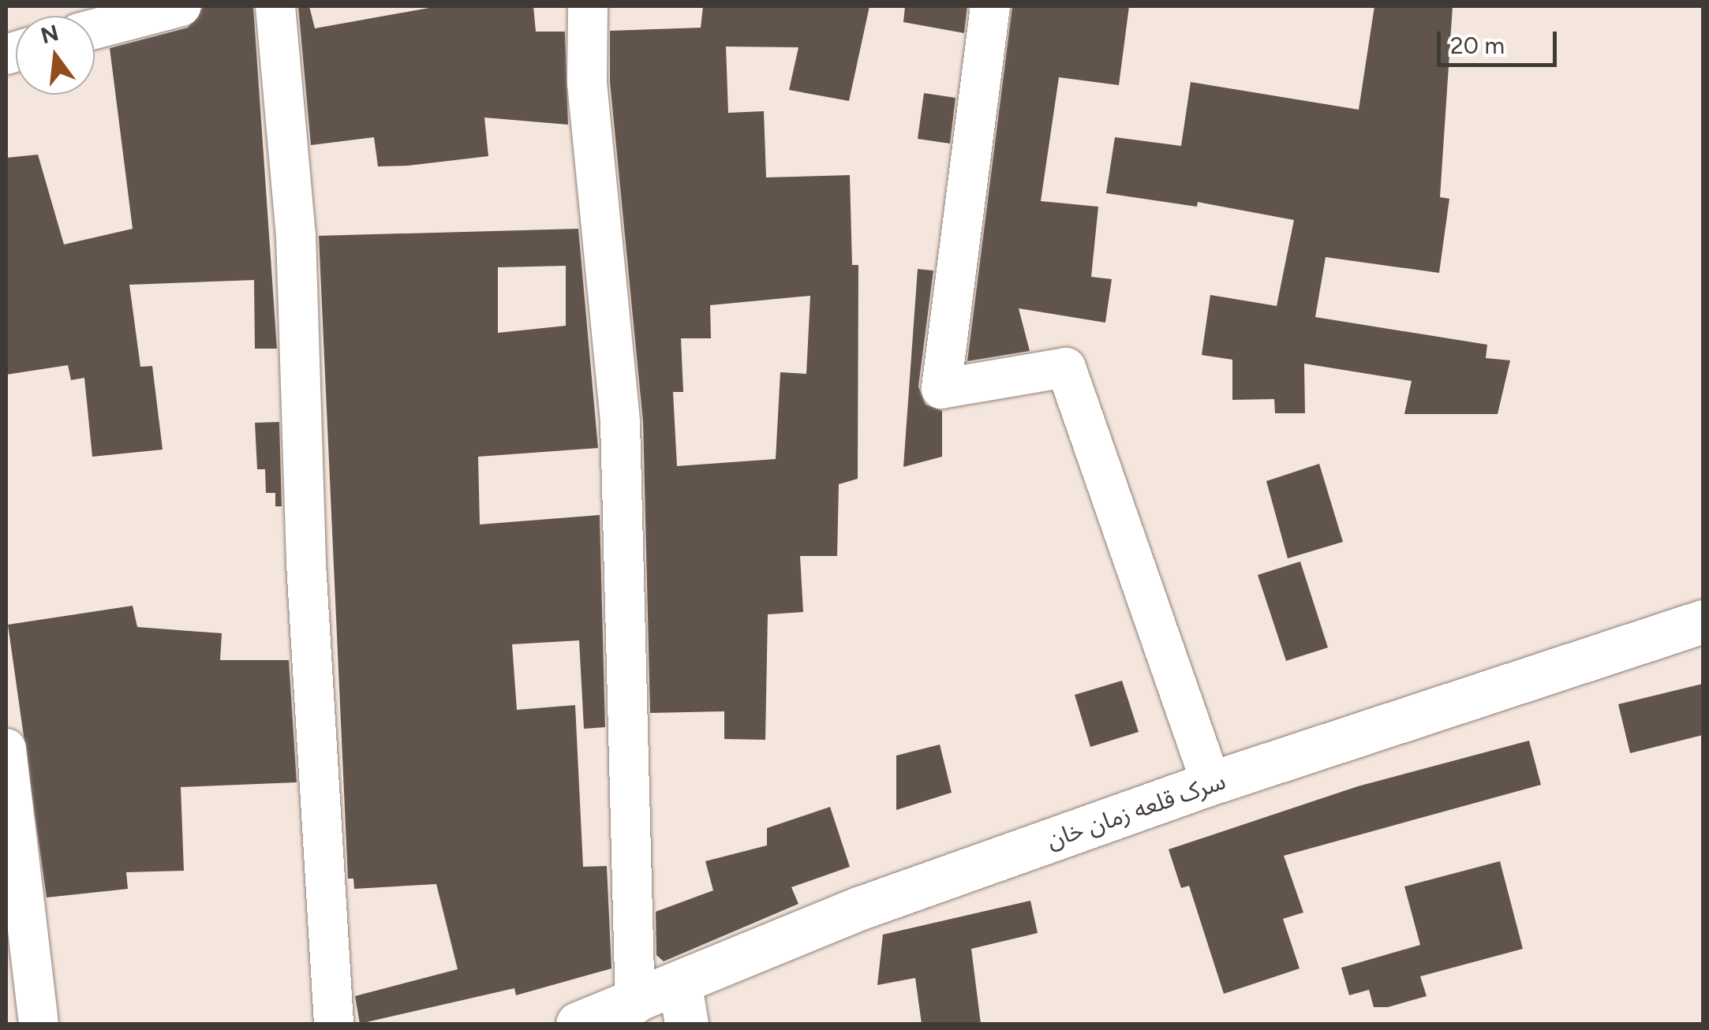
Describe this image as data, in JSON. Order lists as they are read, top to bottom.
{
  "streets": {
    "street": ["سرک قلعه زمان خان"]
  },
  "scale_bar": "20 m",
  "north": "top"
}
